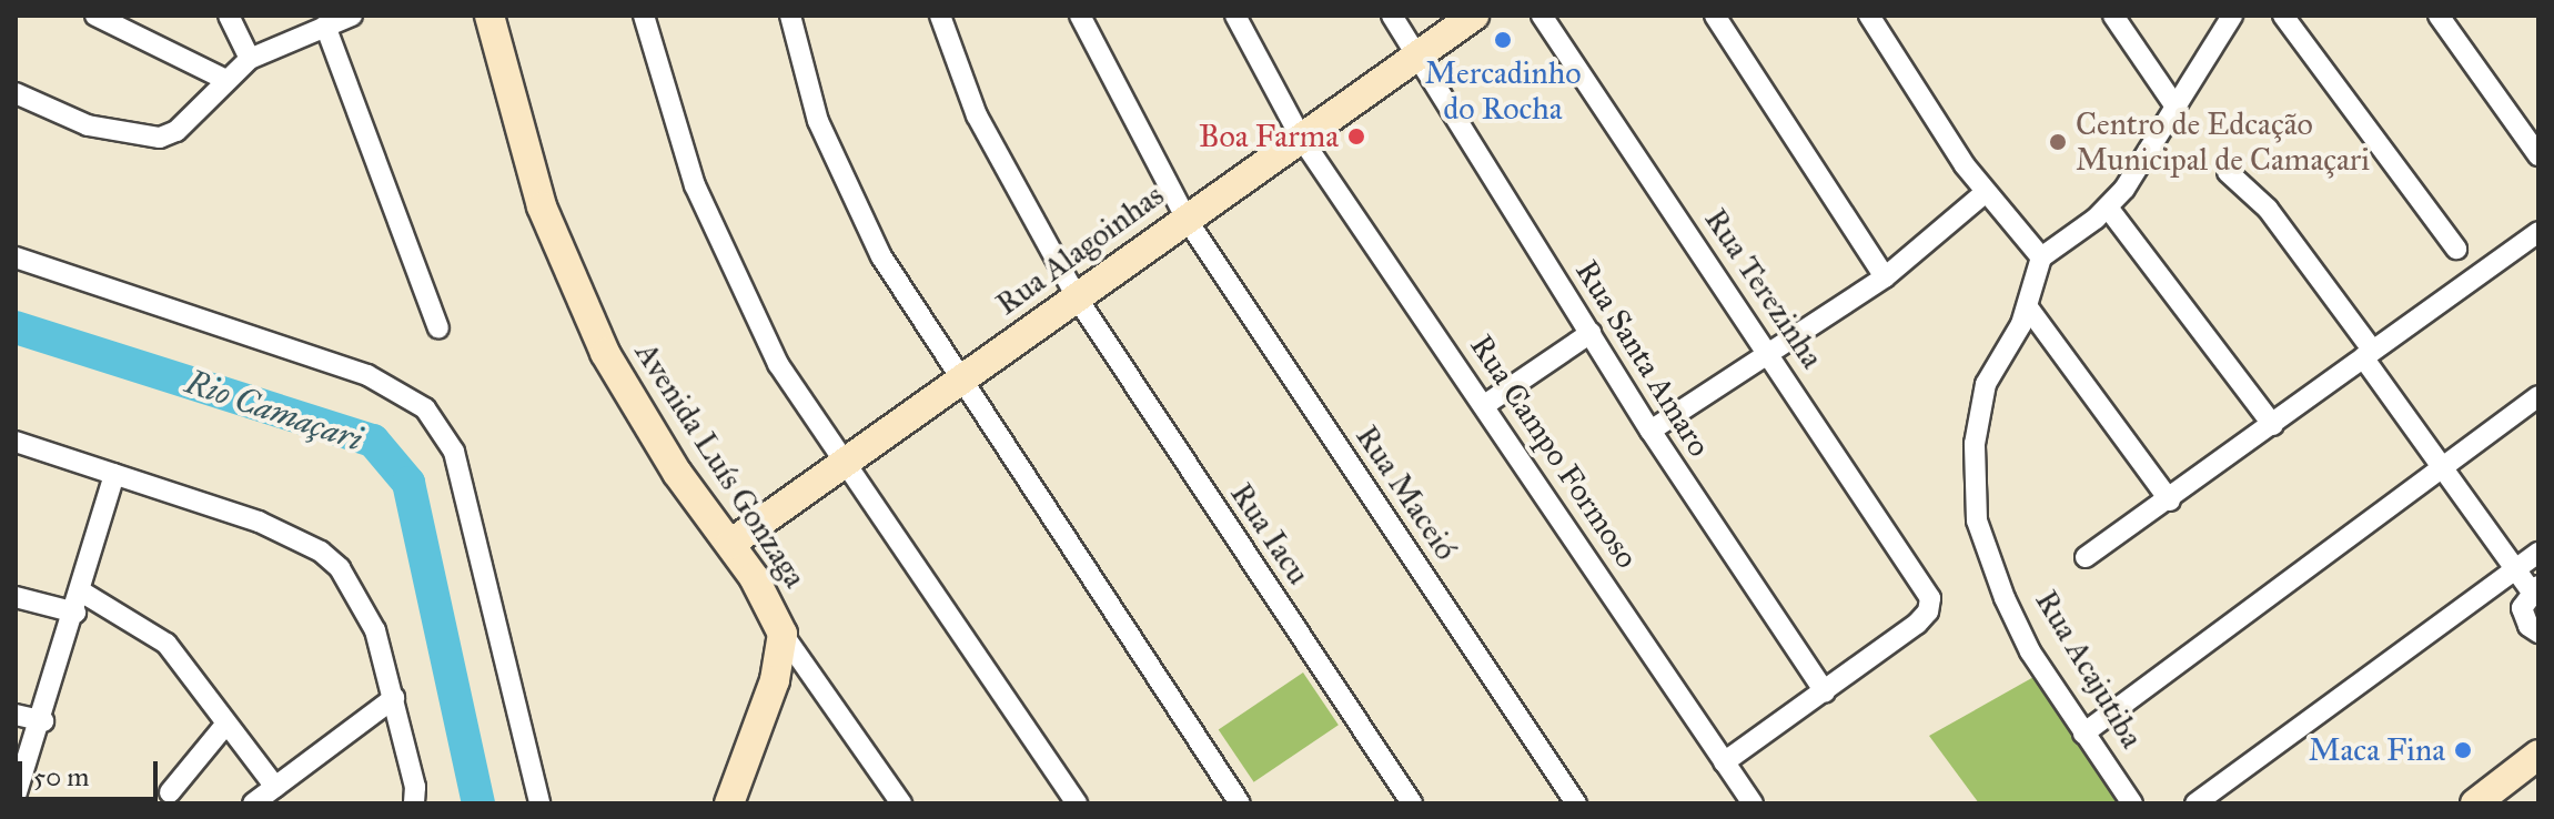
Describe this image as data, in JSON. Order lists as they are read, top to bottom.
{
  "streets": {
    "street": [
      "Rua Alagoinhas",
      "Rua Terezinha",
      "Rua Santa Amaro",
      "Rua Campo Formoso",
      "Avenida Luís Gonzaga",
      "Rua Maceió",
      "Rua Iacu",
      "Rua Acajutiba"
    ]
  },
  "crossings": [
    ["Rua Alagoinhas", "Rua Santa Amaro"],
    ["Rua Alagoinhas", "Rua Campo Formoso"],
    ["Rua Alagoinhas", "Avenida Luís Gonzaga"],
    ["Rua Alagoinhas", "Rua Maceió"],
    ["Rua Alagoinhas", "Rua Iacu"],
    ["Rua Terezinha", "Rua Santa Amaro"]
  ],
  "water": ["Rio Camaçari"],
  "places": [
    "Mercadinho do Rocha",
    "Boa Farma",
    "Centro de Edcação Municipal de Camaçari",
    "Maca Fina"
  ],
  "scale_bar": "50 m"
}
